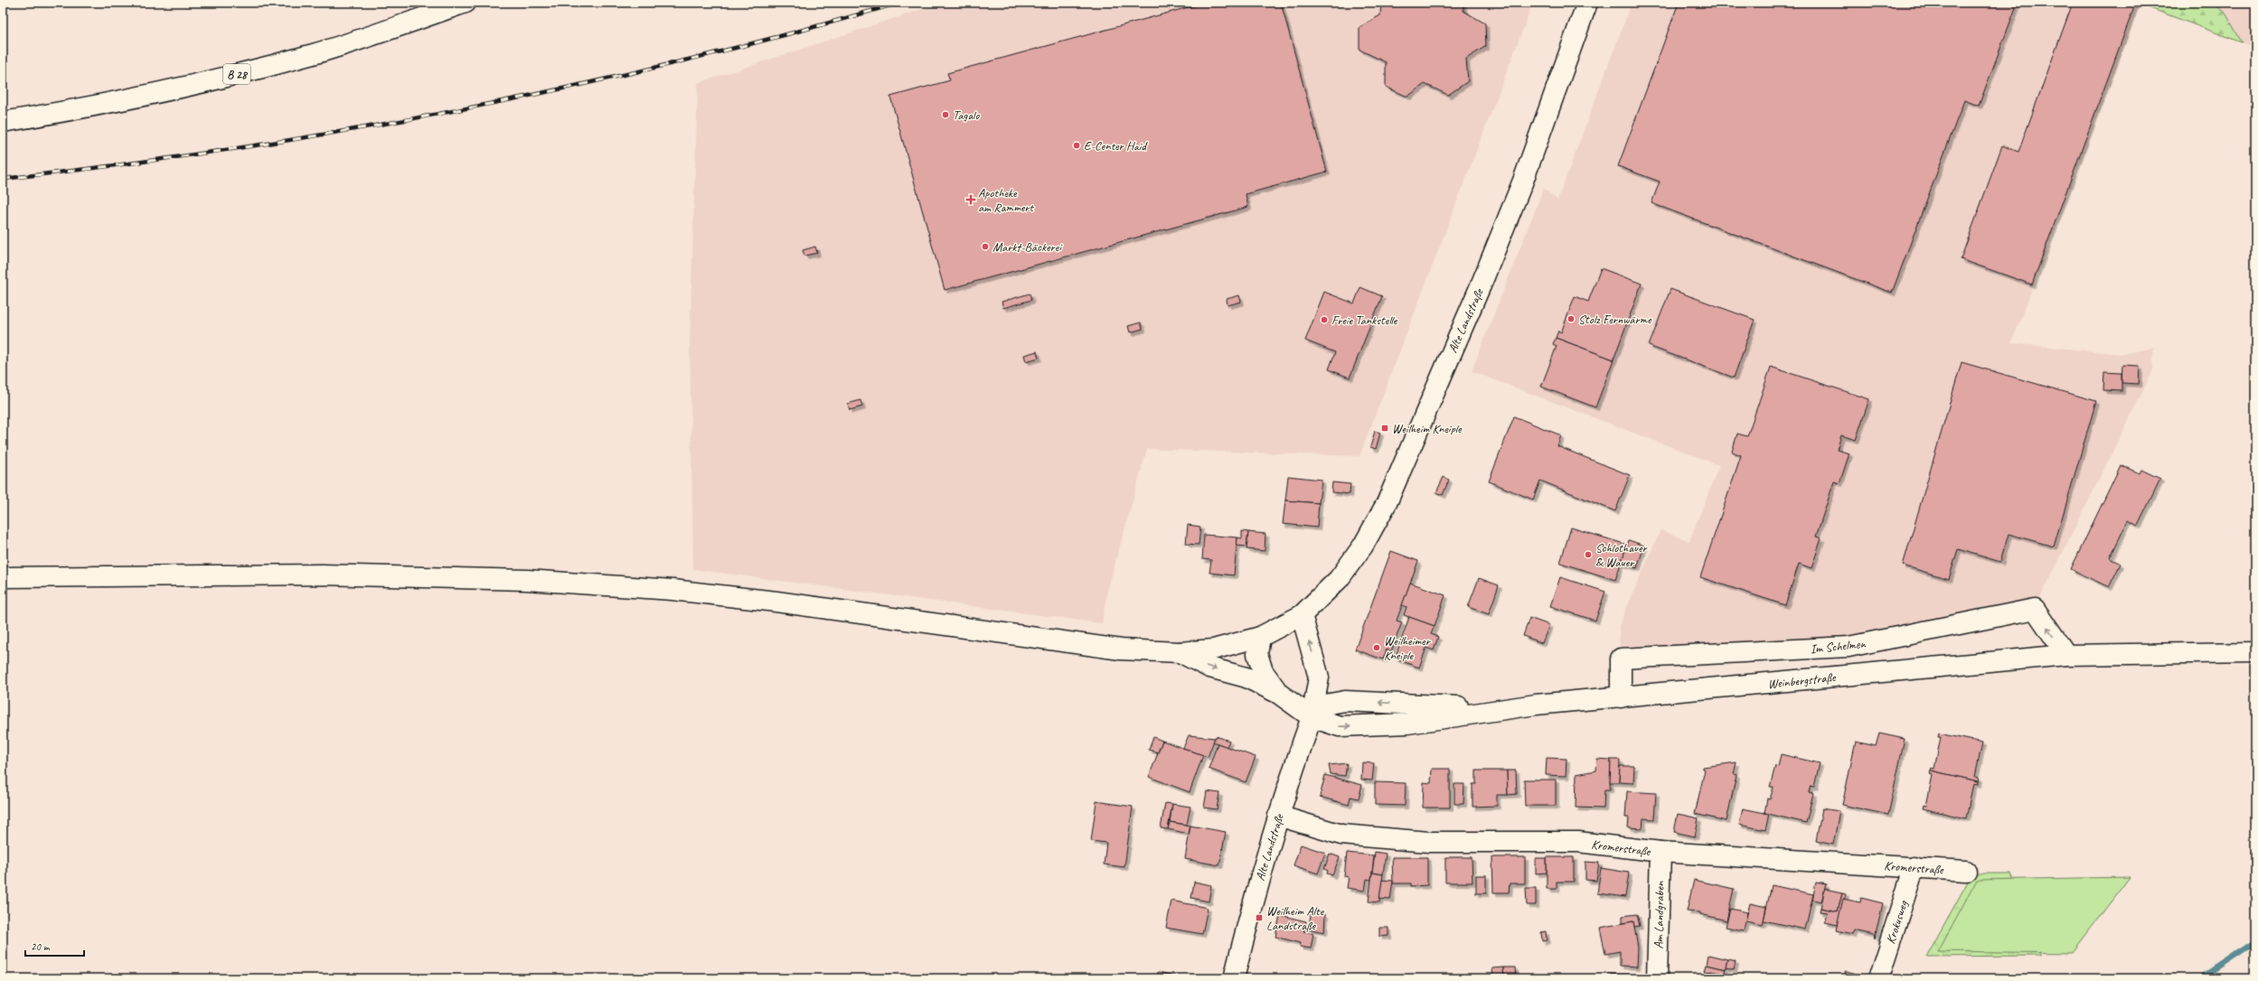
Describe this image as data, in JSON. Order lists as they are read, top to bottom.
{
  "streets": {
    "street": [
      "B 28",
      "Alte Landstraße",
      "Im Schelmen",
      "Weinbergstraße",
      "Kromerstraße",
      "Am Landgraben",
      "Krokusweg"
    ]
  },
  "crossings": [
    ["Alte Landstraße", "Kromerstraße"],
    ["Im Schelmen", "Weinbergstraße"],
    ["Kromerstraße", "Am Landgraben"],
    ["Kromerstraße", "Krokusweg"]
  ],
  "one_way": ["Im Schelmen"],
  "places": {
    "other": [
      "Tagalo",
      "E-Center Haid",
      "Markt-Bäckerei",
      "Stolz Fernwärme",
      "Freie Tankstelle",
      "Schlothauer & Wauer",
      "Weilheimer Kneiple"
    ],
    "health": ["Apotheke am Rammert"],
    "transit": ["Weilheim Kneiple", "Weilheim Alte Landstraße"]
  },
  "scale_bar": "20 m"
}
